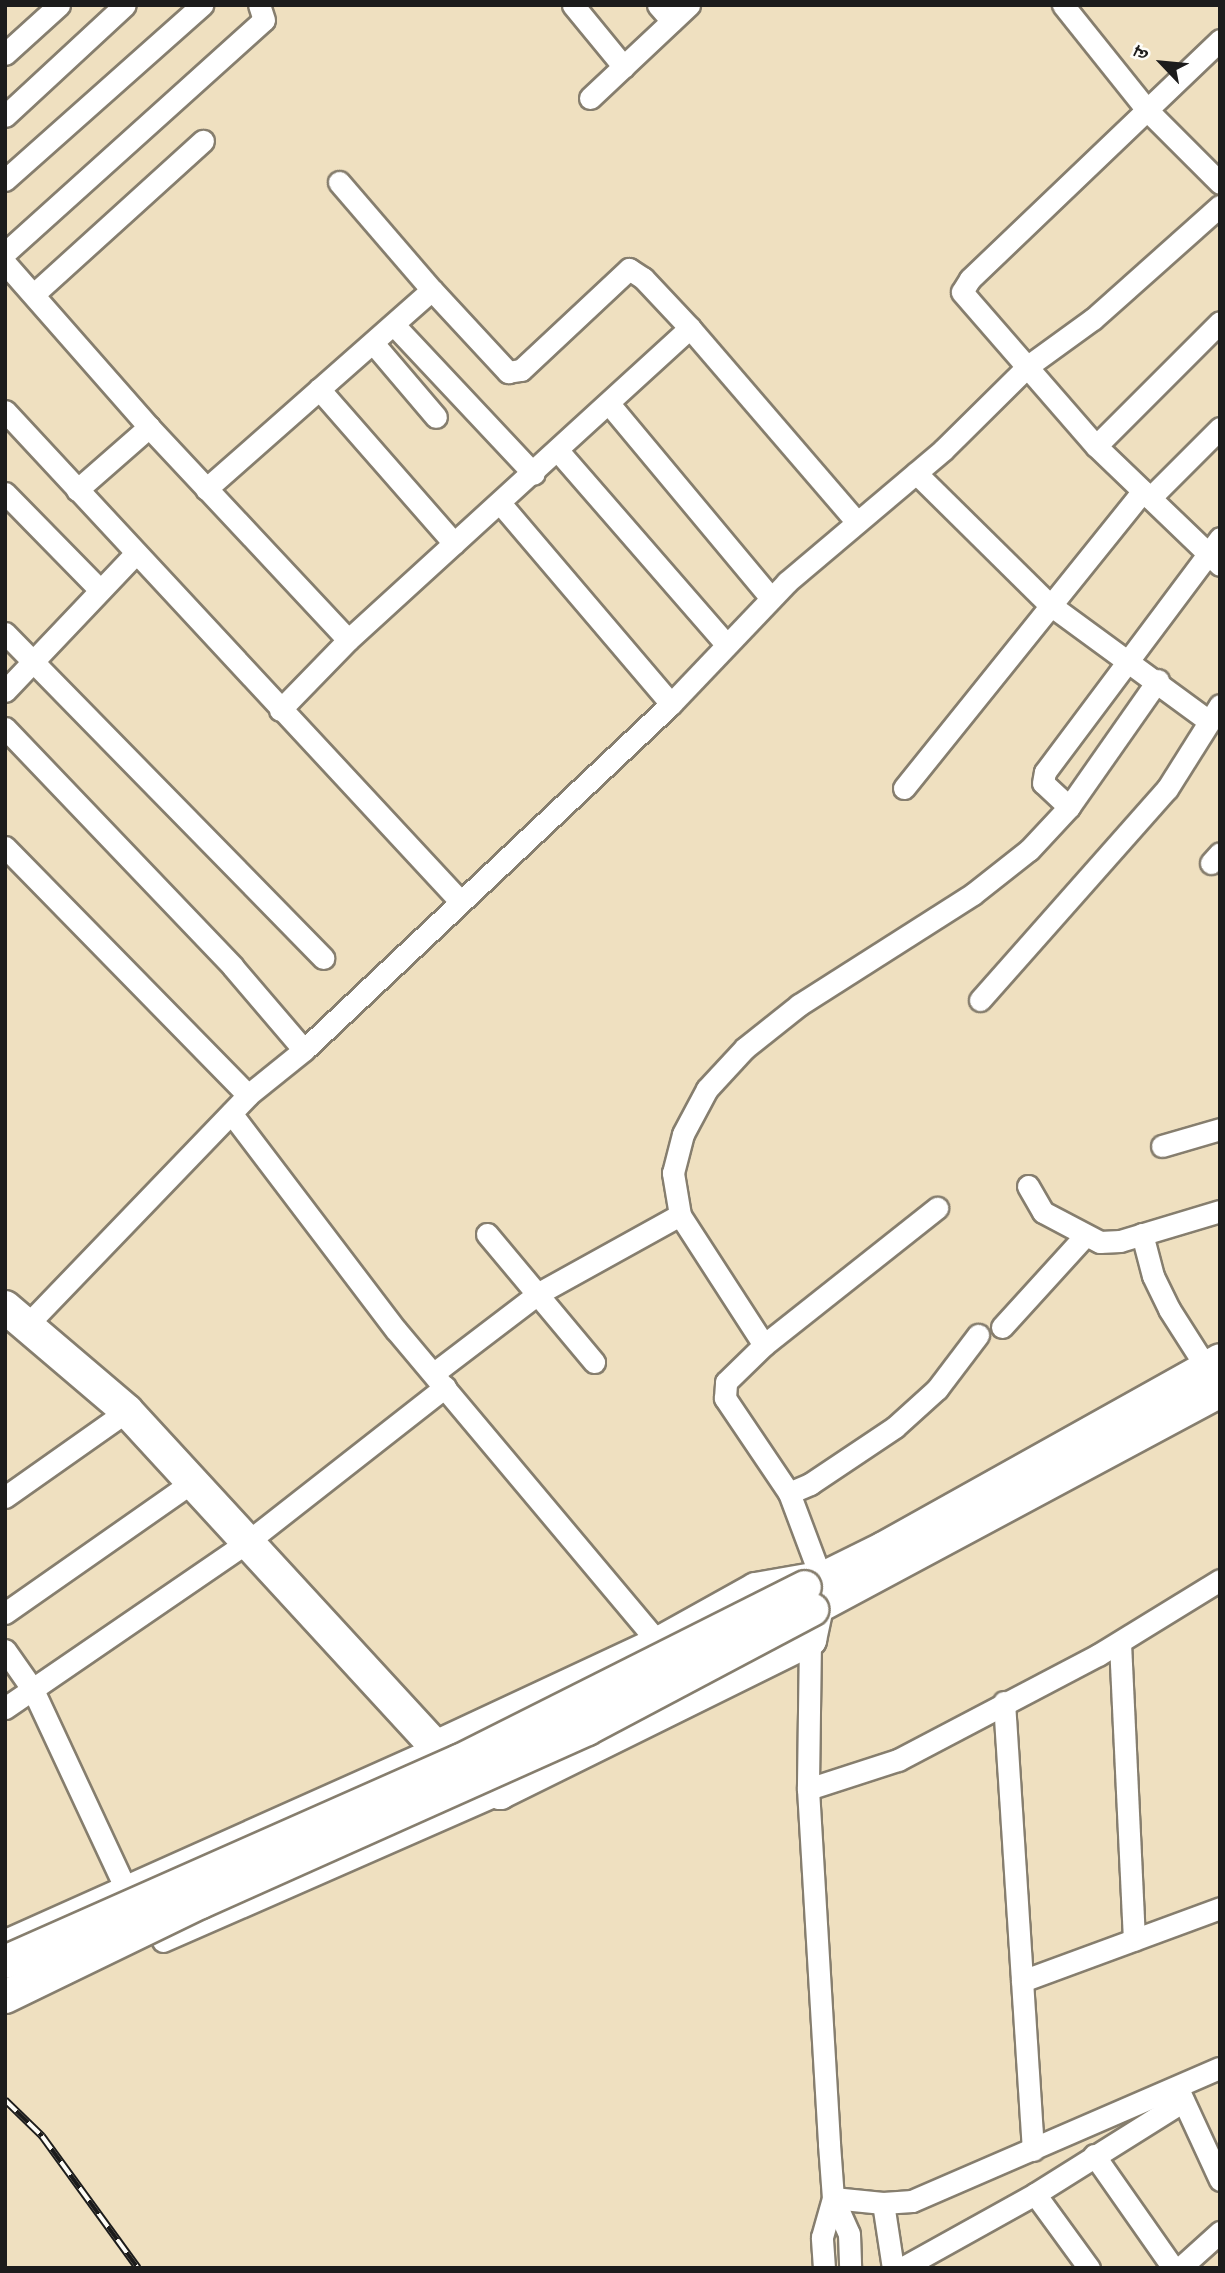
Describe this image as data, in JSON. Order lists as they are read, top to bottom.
{
  "north": "top left"
}
